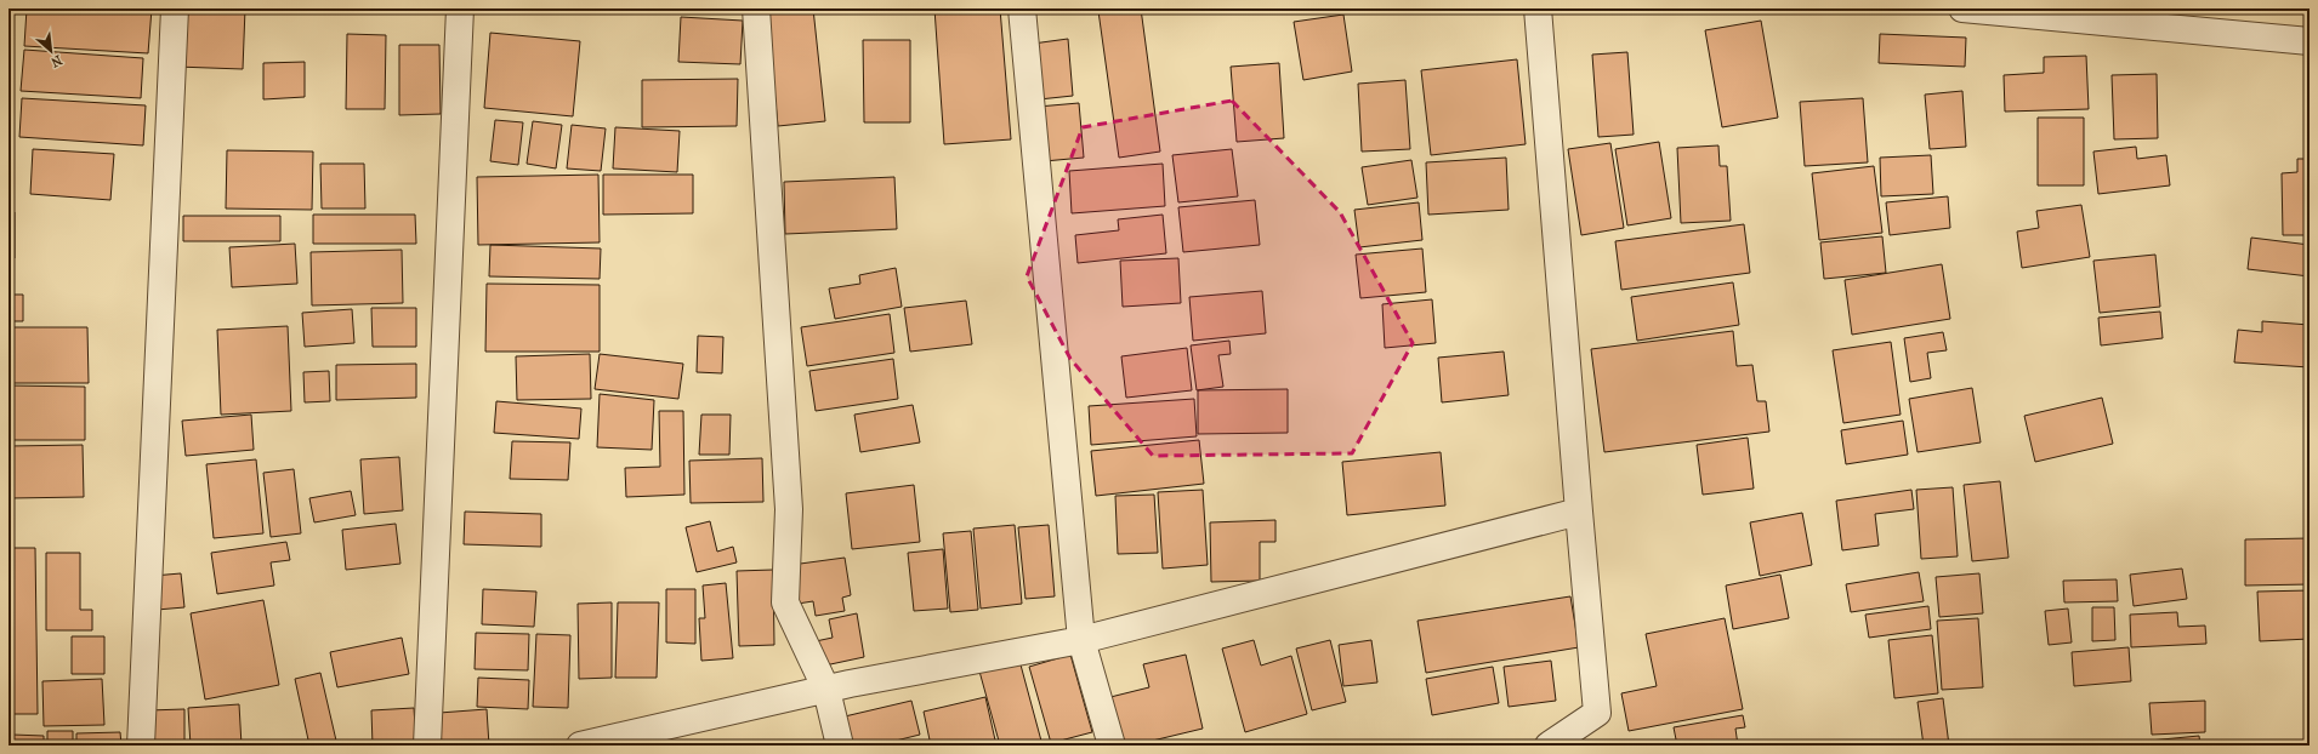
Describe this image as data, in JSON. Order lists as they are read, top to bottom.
{
  "north": "bottom right"
}
